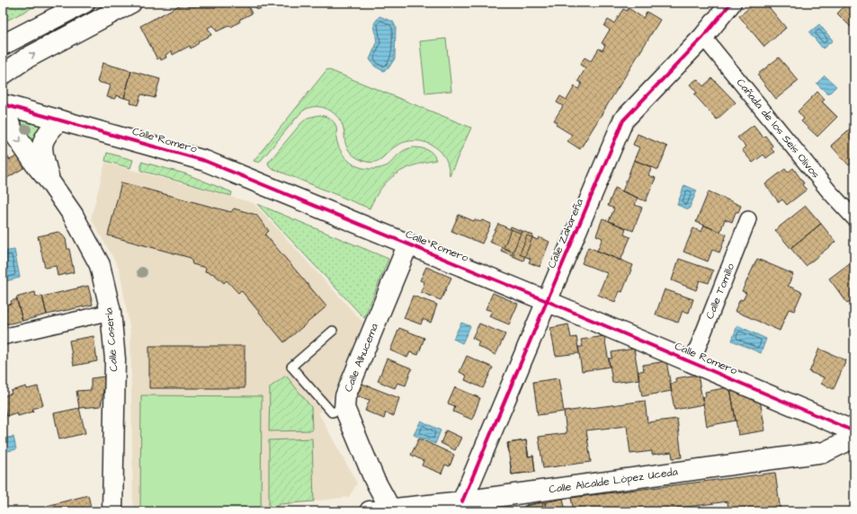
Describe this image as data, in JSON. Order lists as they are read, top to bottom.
{
  "streets": {
    "street": [
      "Cañada de los Seis Olivos",
      "Calle Romero",
      "Calle Zahareña",
      "Calle Tomillo",
      "Calle Casería",
      "Calle Alhucema",
      "Calle Alcalde López Uceda"
    ]
  },
  "crossings": [
    ["Cañada de los Seis Olivos", "Calle Zahareña"],
    ["Calle Romero", "Calle Zahareña"],
    ["Calle Romero", "Calle Tomillo"],
    ["Calle Romero", "Calle Casería"],
    ["Calle Romero", "Calle Alhucema"],
    ["Calle Zahareña", "Calle Alcalde López Uceda"]
  ]
}
